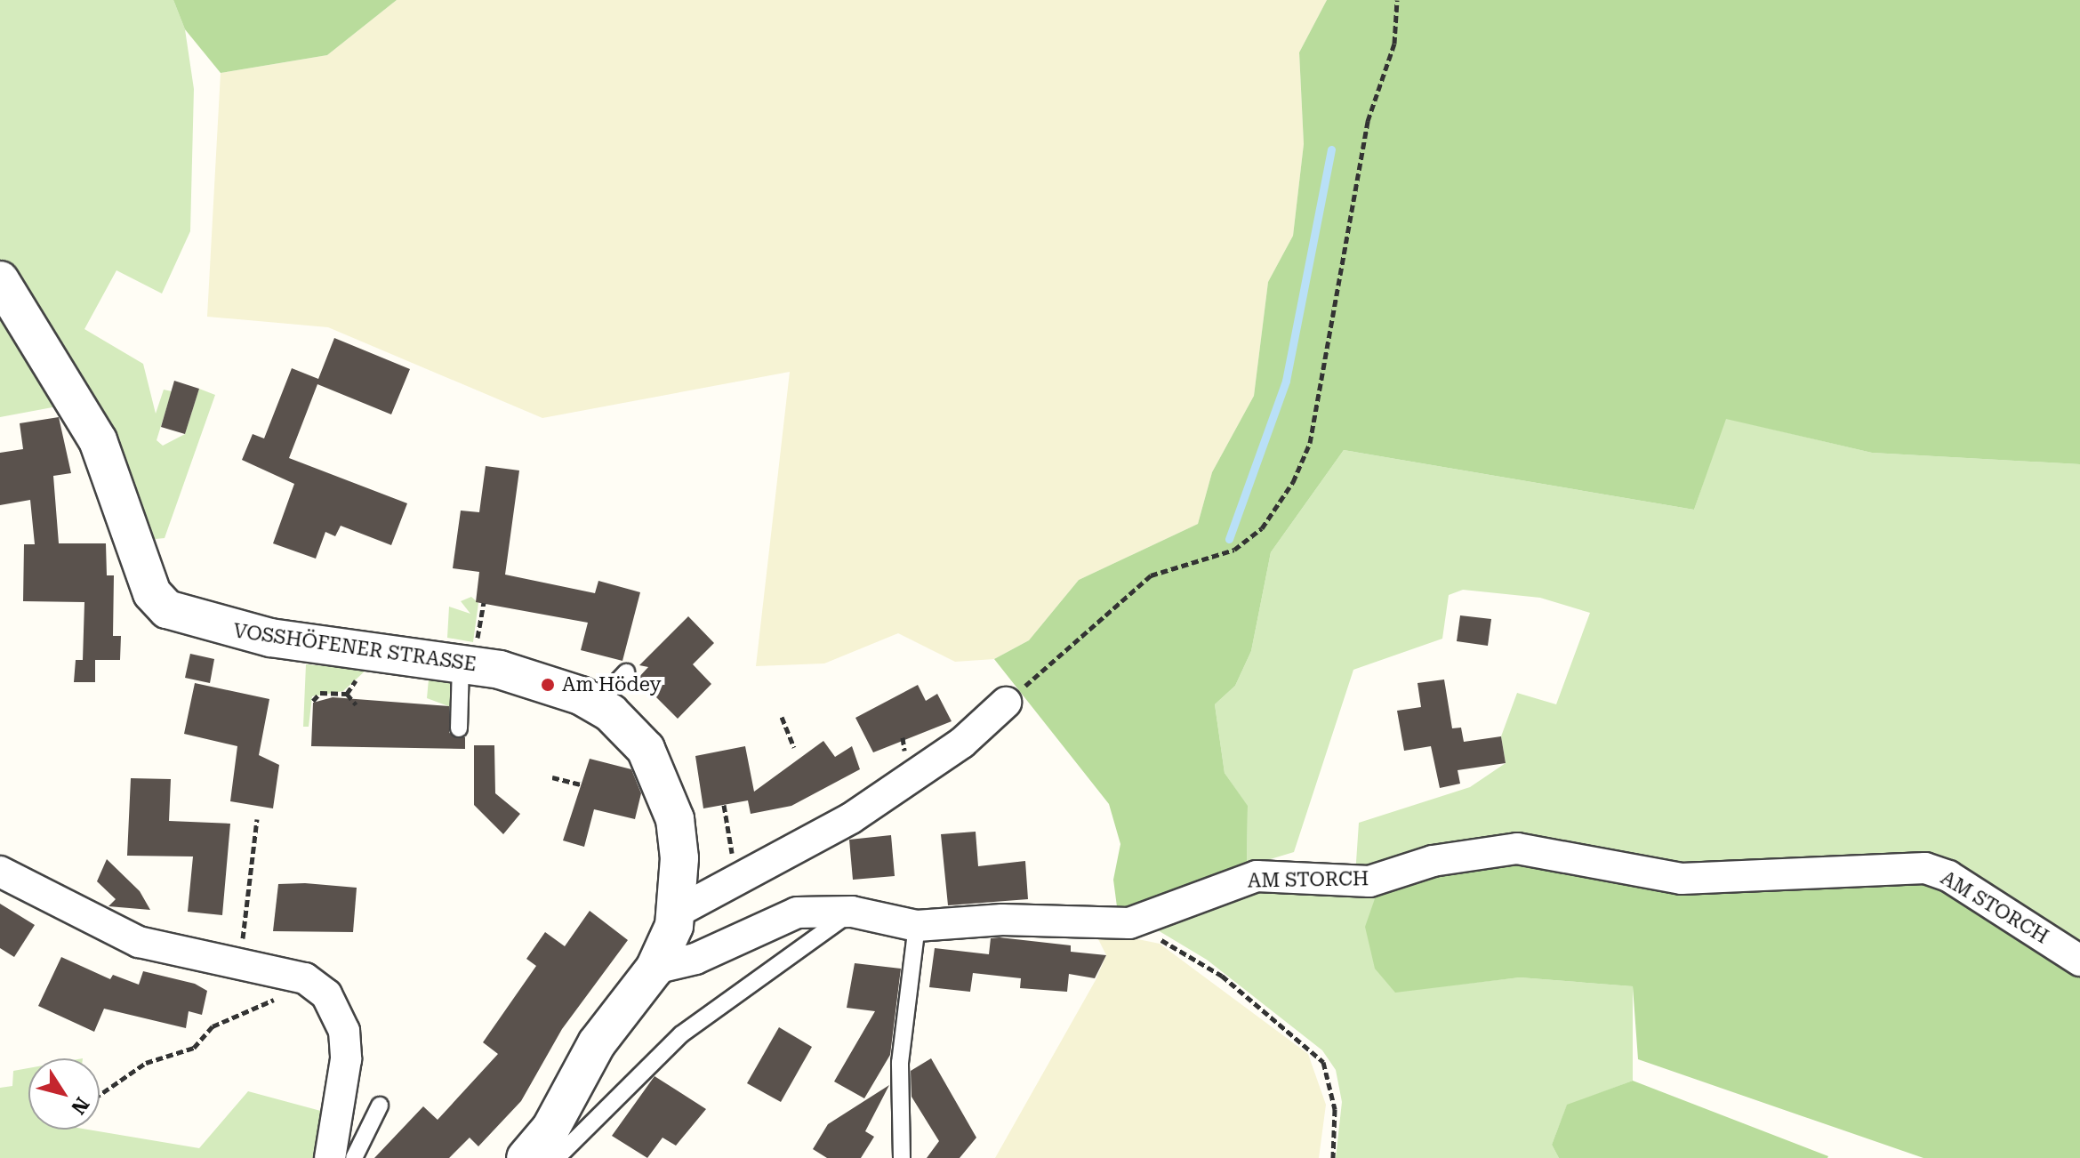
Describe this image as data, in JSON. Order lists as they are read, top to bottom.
{
  "streets": {
    "street": ["VOSSHÖFENER STRASSE", "AM STORCH"]
  },
  "crossings": [
    ["VOSSHÖFENER STRASSE", "AM STORCH"]
  ],
  "places": ["Am Hödey"],
  "north": "bottom right"
}
